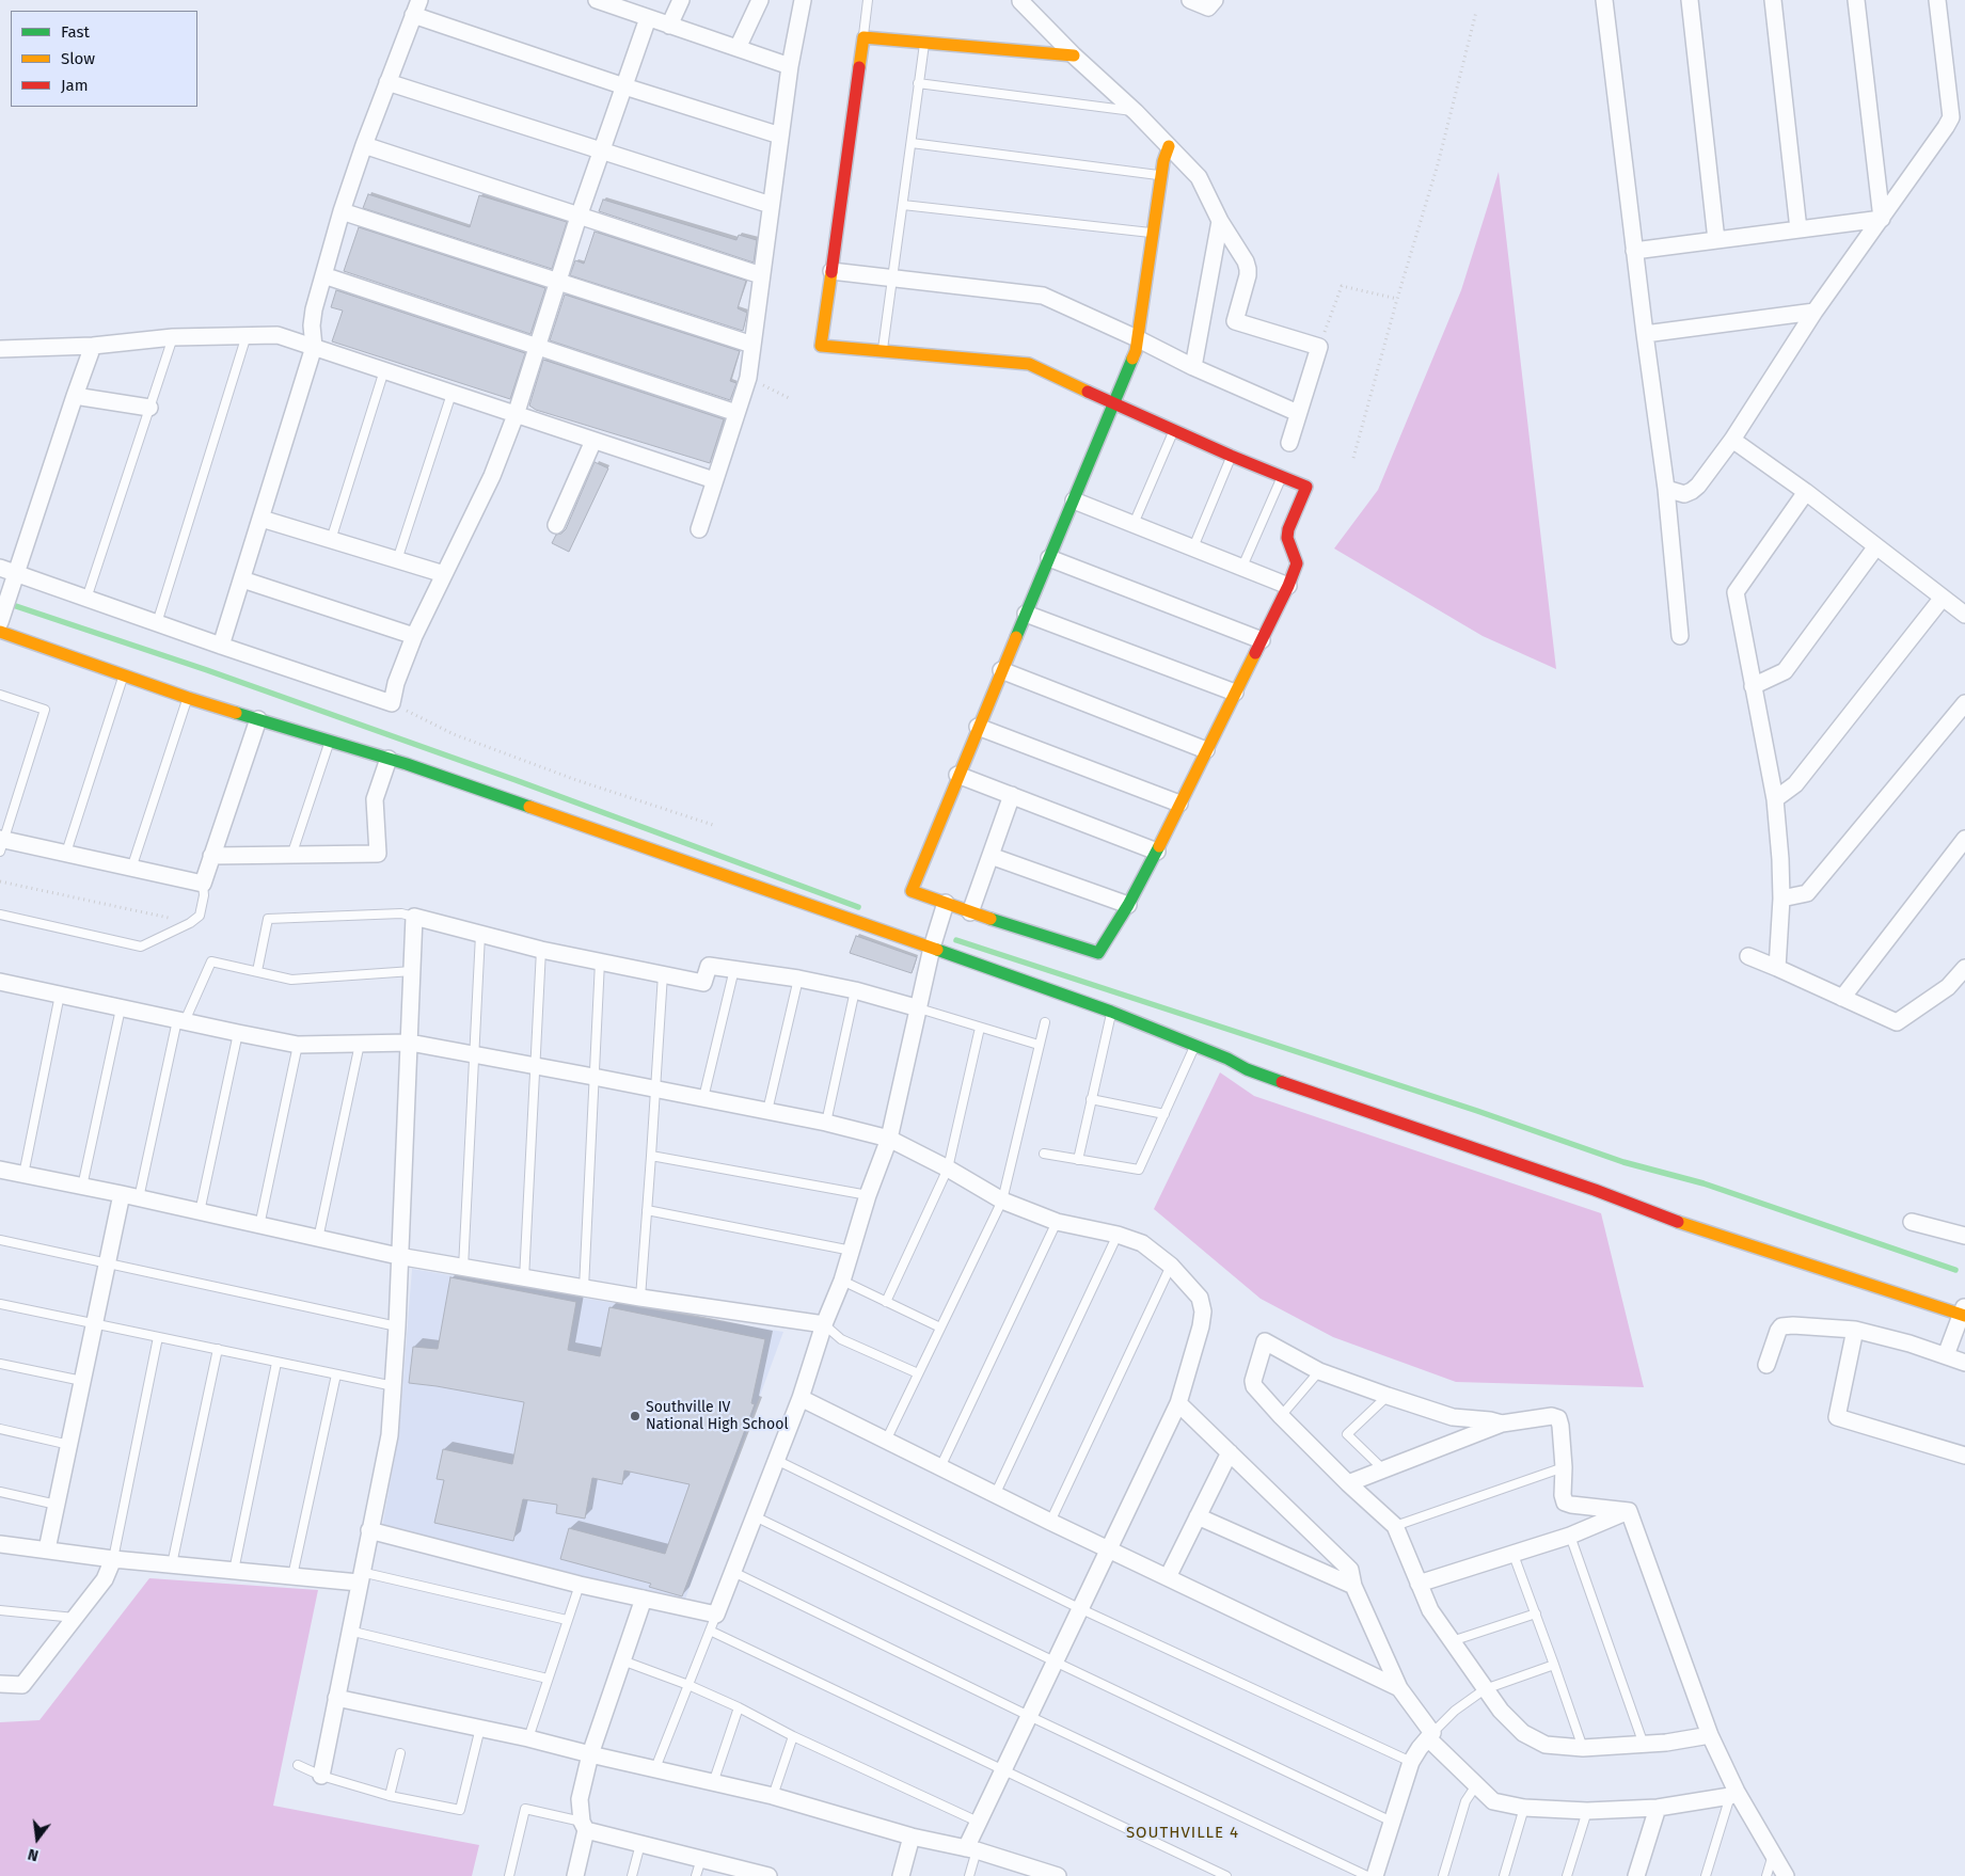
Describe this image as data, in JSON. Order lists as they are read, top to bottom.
{
  "districts": ["SOUTHVILLE 4"],
  "places": ["Southville IV National High School"],
  "legend": ["Fast", "Slow", "Jam"],
  "north": "bottom"
}
